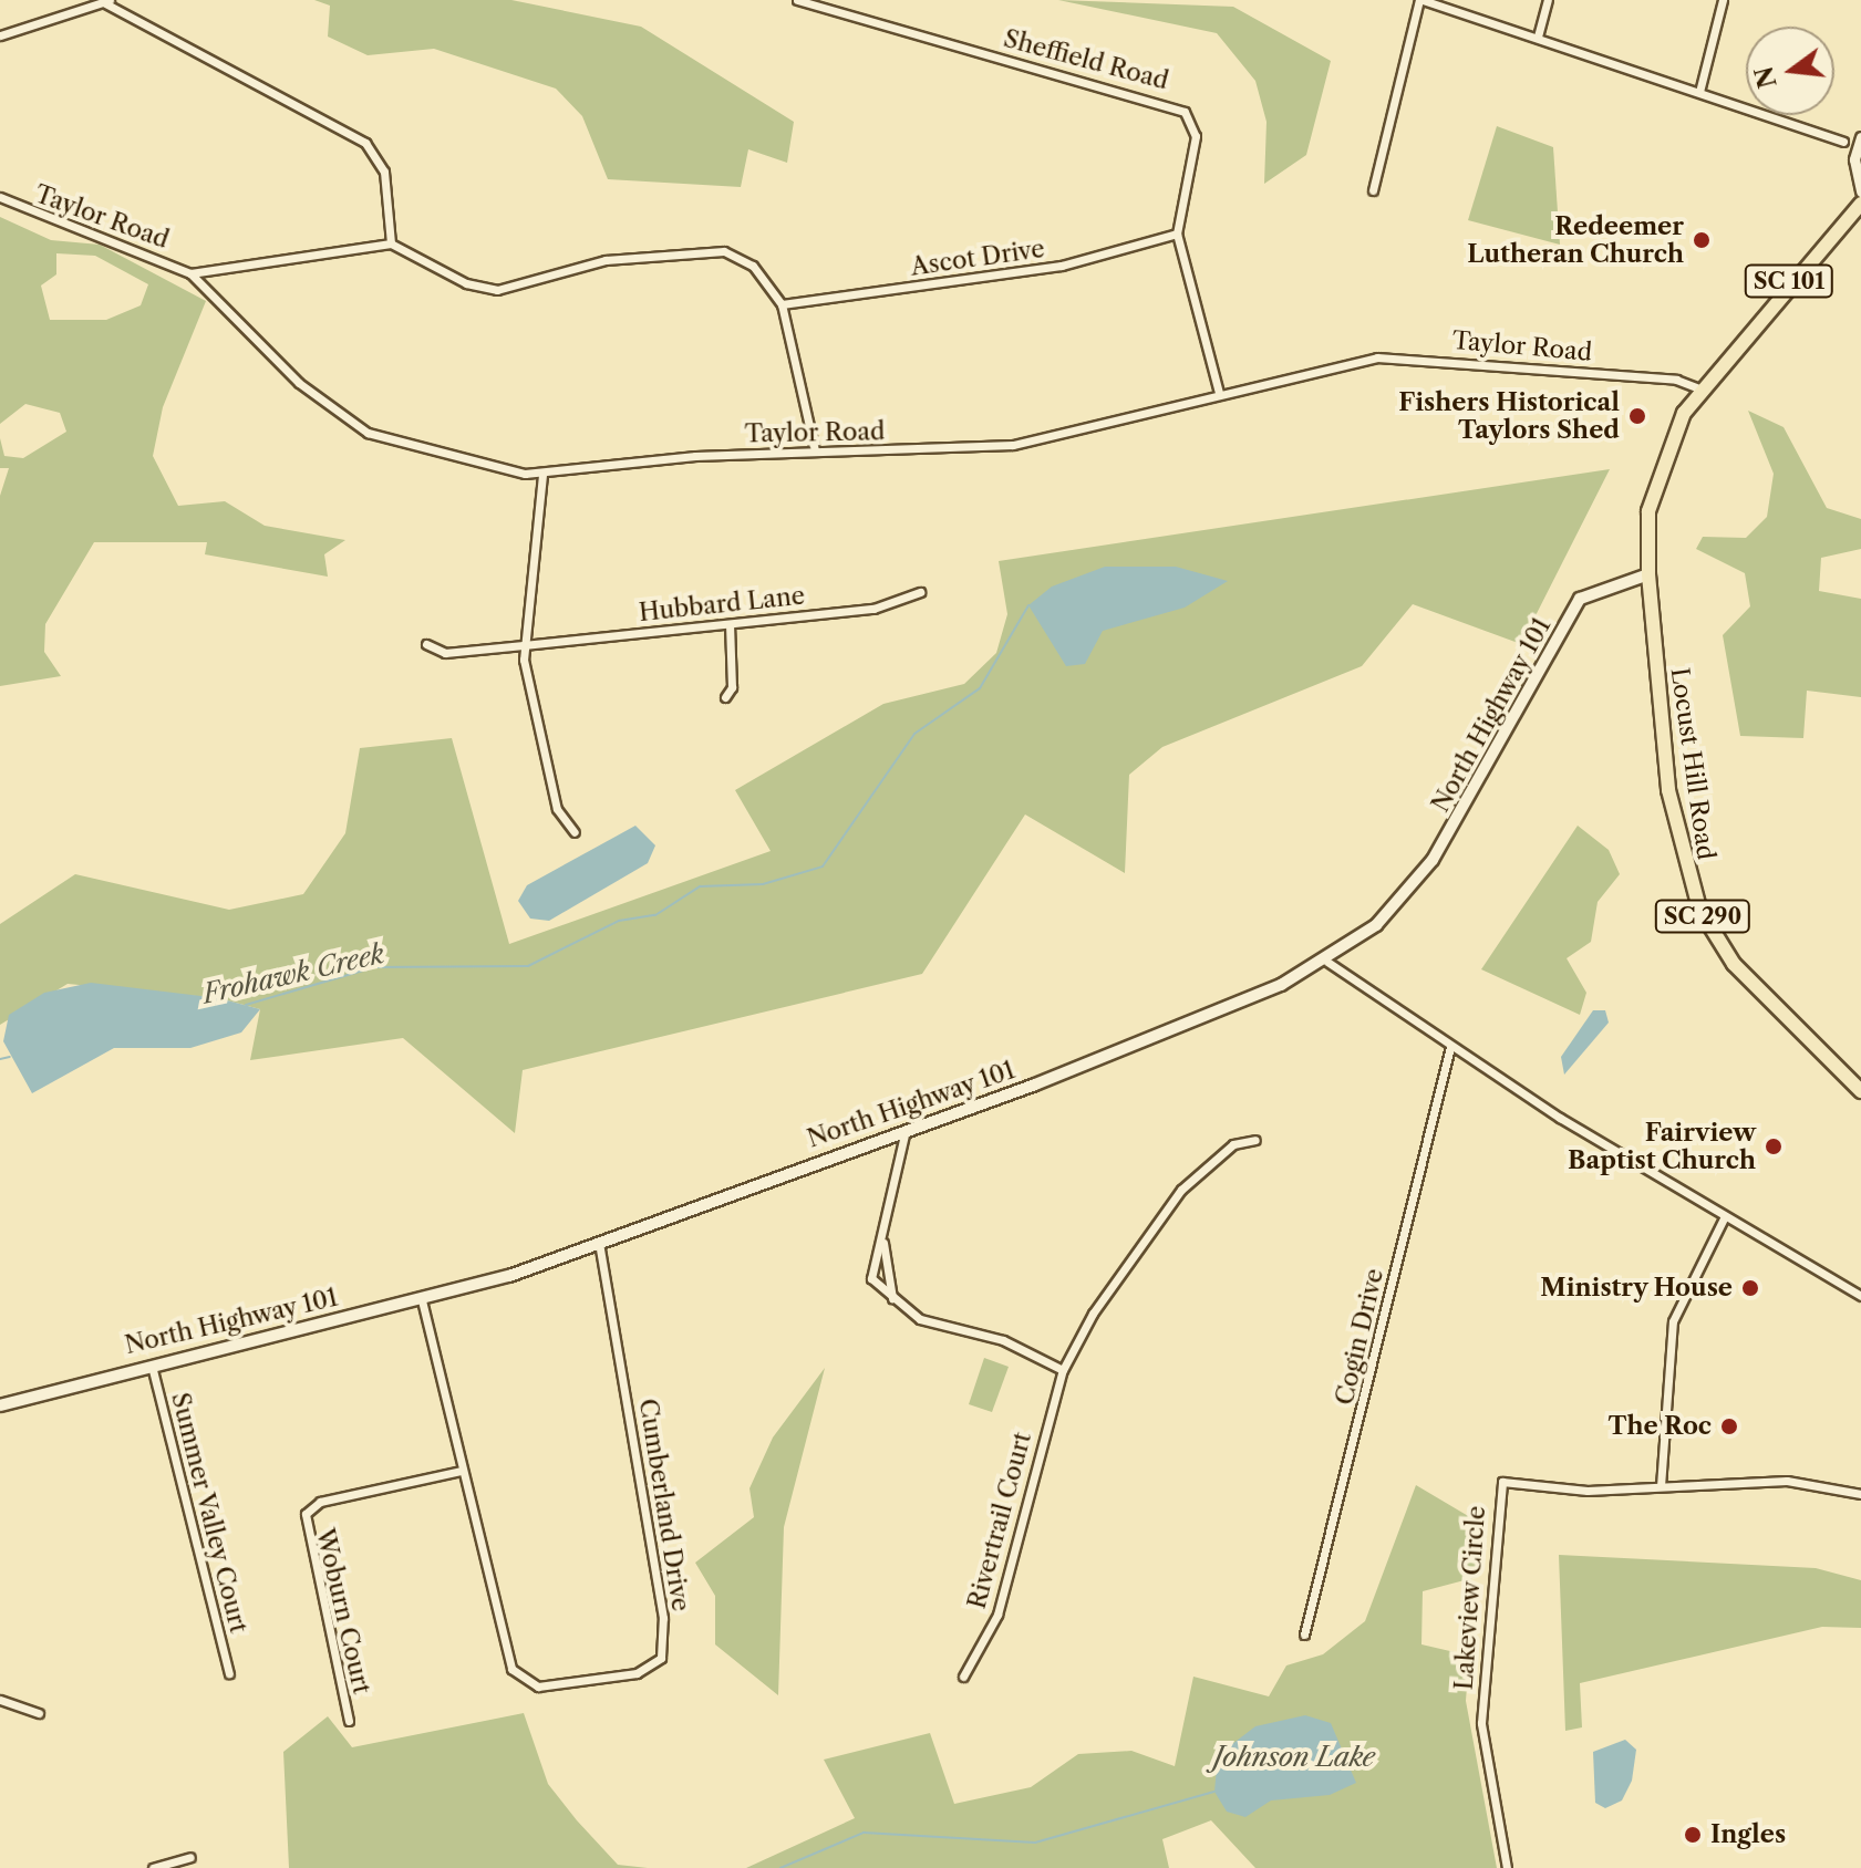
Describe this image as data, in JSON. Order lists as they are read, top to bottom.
{
  "streets": {
    "main road": [
      "SC 101",
      "North Highway 101",
      "Locust Hill Road",
      "SC 290"
    ],
    "street": [
      "Sheffield Road",
      "Taylor Road",
      "Ascot Drive",
      "Hubbard Lane",
      "Cogin Drive",
      "Cumberland Drive",
      "Summer Valley Court",
      "Rivertrail Court",
      "Lakeview Circle",
      "Woburn Court"
    ]
  },
  "crossings": [
    ["Sheffield Road", "Taylor Road"],
    ["Sheffield Road", "Ascot Drive"],
    ["Taylor Road", "SC 101"],
    ["Taylor Road", "Locust Hill Road"],
    ["SC 101", "Locust Hill Road"],
    ["North Highway 101", "Locust Hill Road"],
    ["North Highway 101", "Cumberland Drive"],
    ["North Highway 101", "Summer Valley Court"],
    ["Cumberland Drive", "Woburn Court"]
  ],
  "water": ["Frohawk Creek", "Johnson Lake"],
  "places": [
    "Redeemer Lutheran Church",
    "Fishers Historical Taylors Shed",
    "Fairview Baptist Church",
    "Ministry House",
    "The Roc",
    "Ingles"
  ],
  "north": "left"
}
